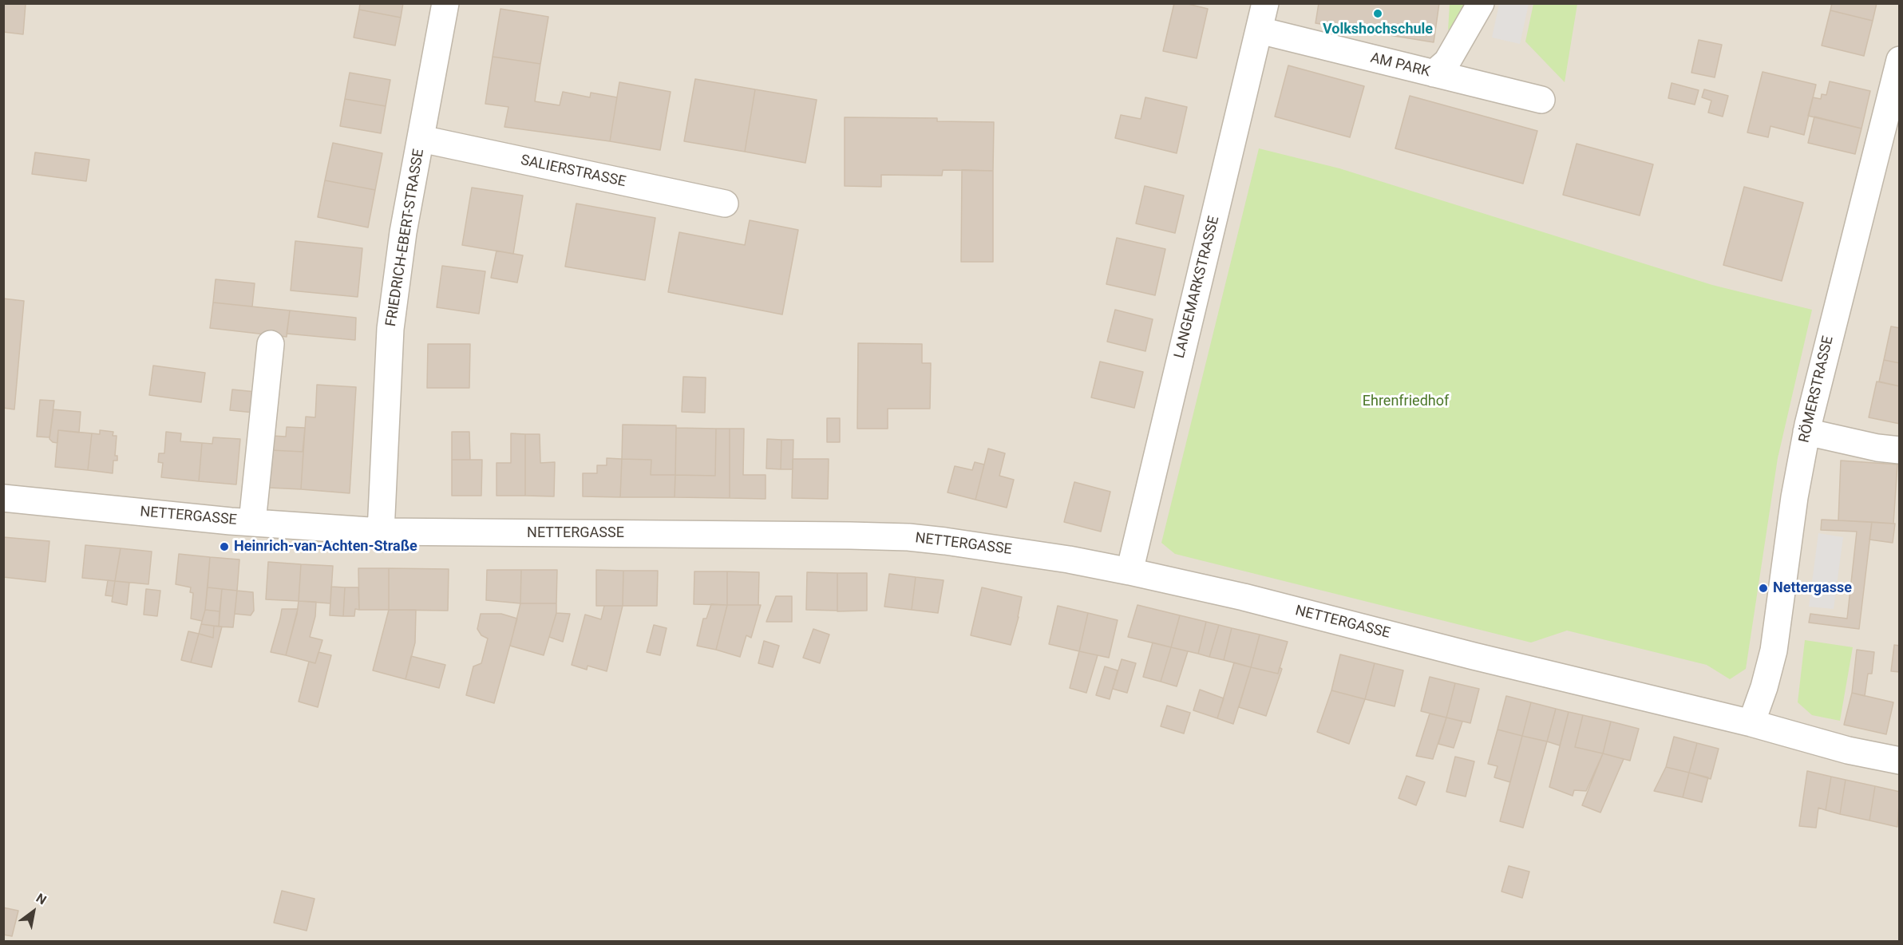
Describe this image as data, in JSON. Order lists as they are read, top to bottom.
{
  "streets": {
    "street": [
      "AM PARK",
      "SALIERSTRASSE",
      "FRIEDRICH-EBERT-STRASSE",
      "LANGEMARKSTRASSE",
      "RÖMERSTRASSE",
      "NETTERGASSE"
    ]
  },
  "crossings": [
    ["AM PARK", "LANGEMARKSTRASSE"],
    ["SALIERSTRASSE", "FRIEDRICH-EBERT-STRASSE"],
    ["FRIEDRICH-EBERT-STRASSE", "NETTERGASSE"],
    ["LANGEMARKSTRASSE", "NETTERGASSE"],
    ["RÖMERSTRASSE", "NETTERGASSE"]
  ],
  "parks": ["Ehrenfriedhof"],
  "places": ["Volkshochschule", "Heinrich-van-Achten-Straße", "Nettergasse"],
  "north": "top right"
}
